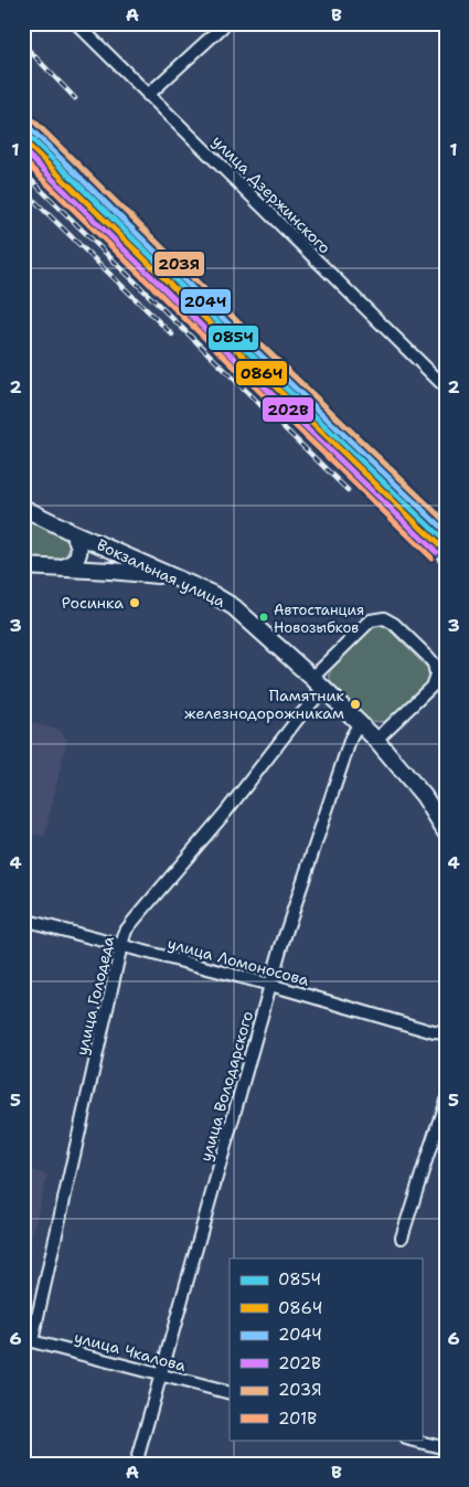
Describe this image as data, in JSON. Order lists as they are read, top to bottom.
{
  "streets": {
    "main road": ["Вокзальная улица"],
    "street": [
      "улица Дзержинского",
      "улица Ломоносова",
      "улица Голодеда",
      "улица Володарского",
      "улица Чкалова"
    ]
  },
  "crossings": [
    ["Вокзальная улица", "улица Голодеда"],
    ["Вокзальная улица", "улица Володарского"],
    ["улица Ломоносова", "улица Голодеда"],
    ["улица Ломоносова", "улица Володарского"],
    ["улица Голодеда", "улица Чкалова"],
    ["улица Володарского", "улица Чкалова"]
  ],
  "places": ["Росинка", "Автостанция Новозыбков", "Памятник железнодорожникам"],
  "lines": [
    "transit line 203Я",
    "transit line 204Ч",
    "transit line 085Ч",
    "transit line 086Ч",
    "transit line 202В",
    "transit line 201В"
  ],
  "legend": [
    "085Ч",
    "086Ч",
    "204Ч",
    "202В",
    "203Я",
    "201В"
  ],
  "grid": {
    "columns": ["A", "B"],
    "rows": [
      "1",
      "2",
      "3",
      "4",
      "5",
      "6"
    ]
  }
}
